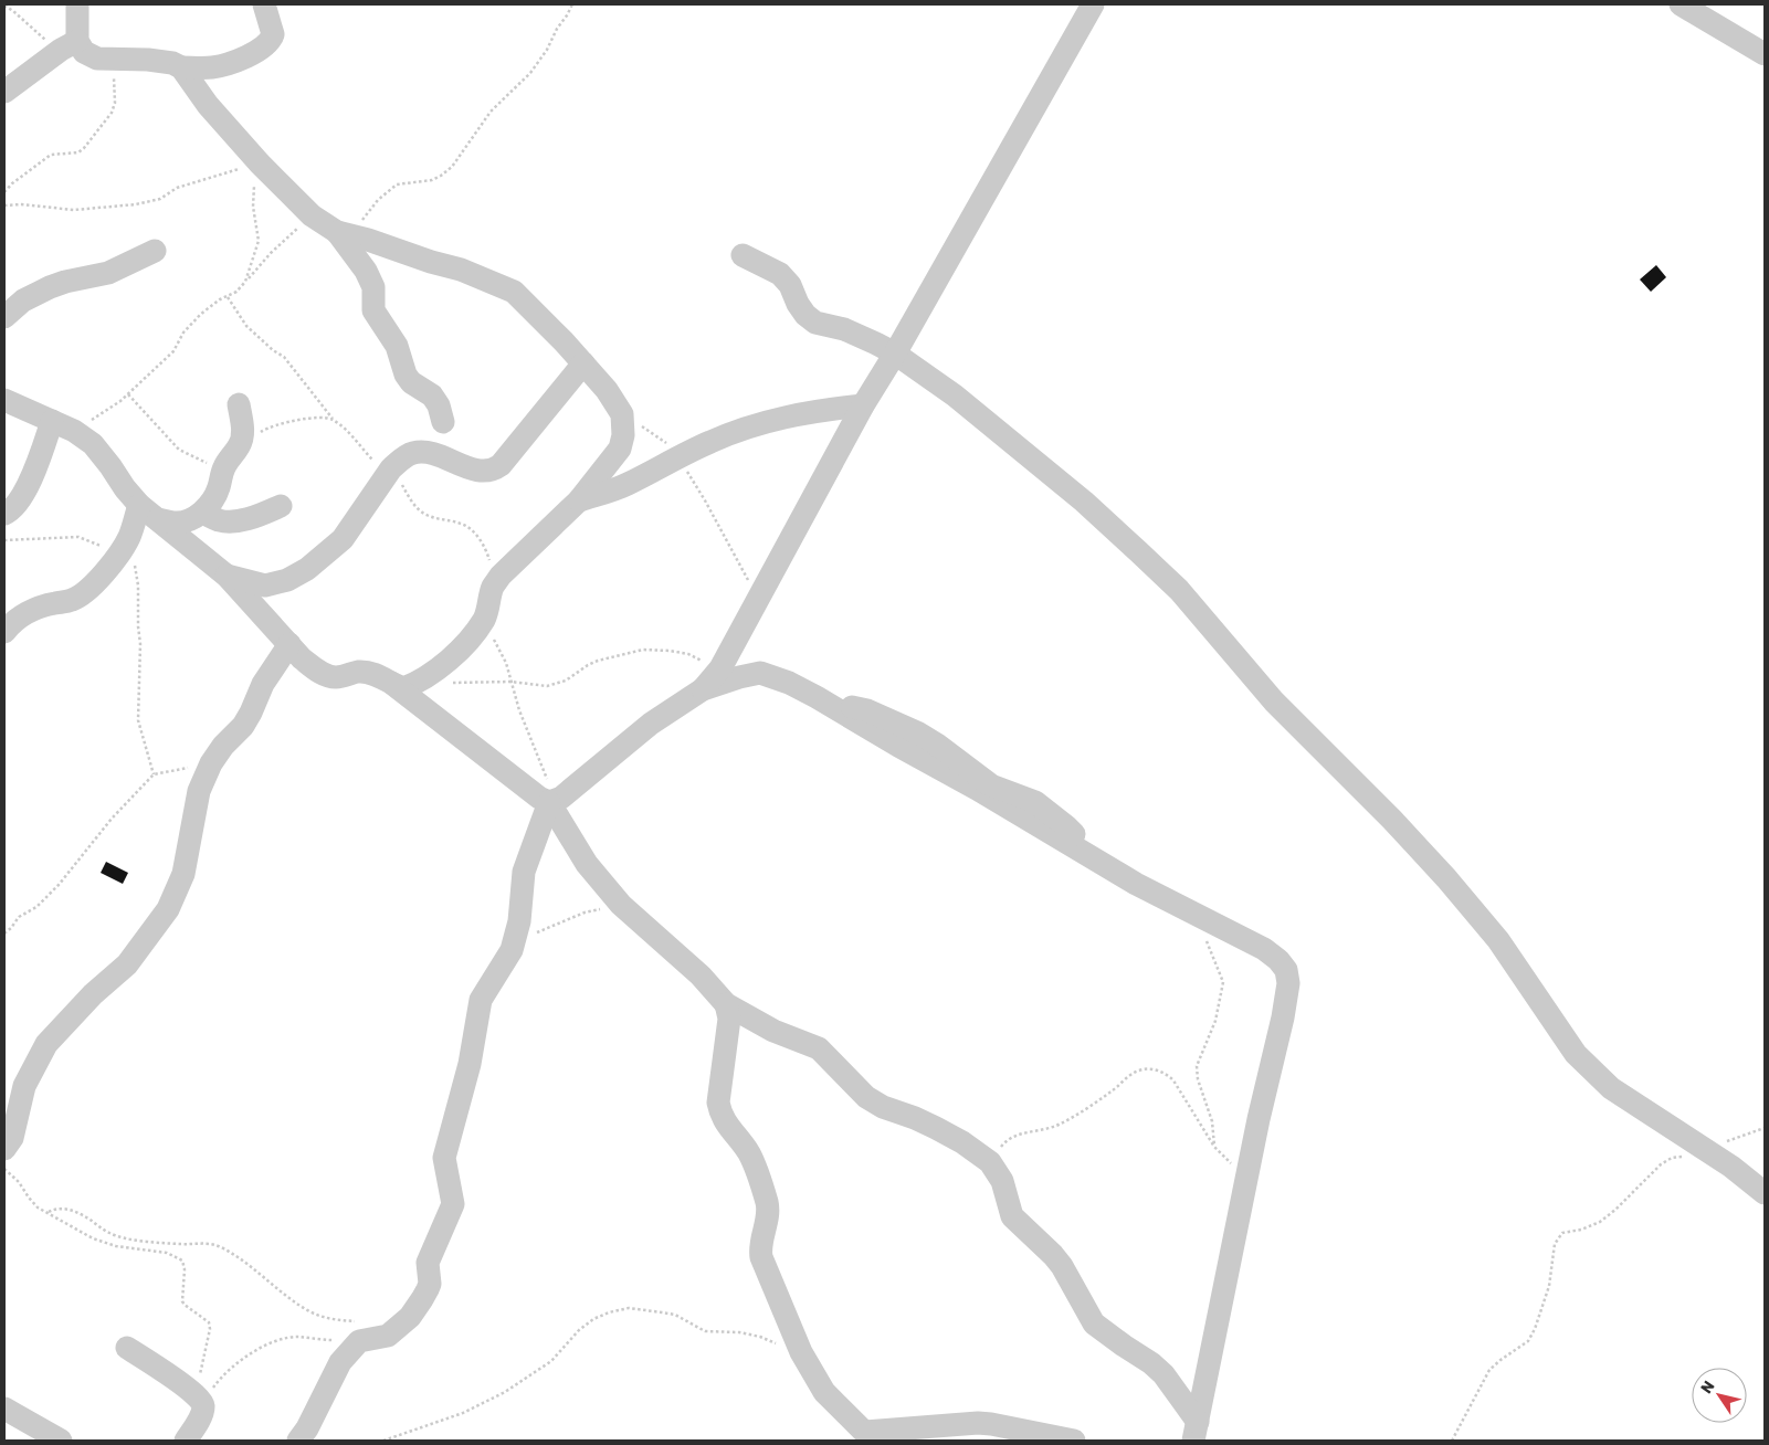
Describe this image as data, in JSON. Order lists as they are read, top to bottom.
{
  "north": "top left"
}
